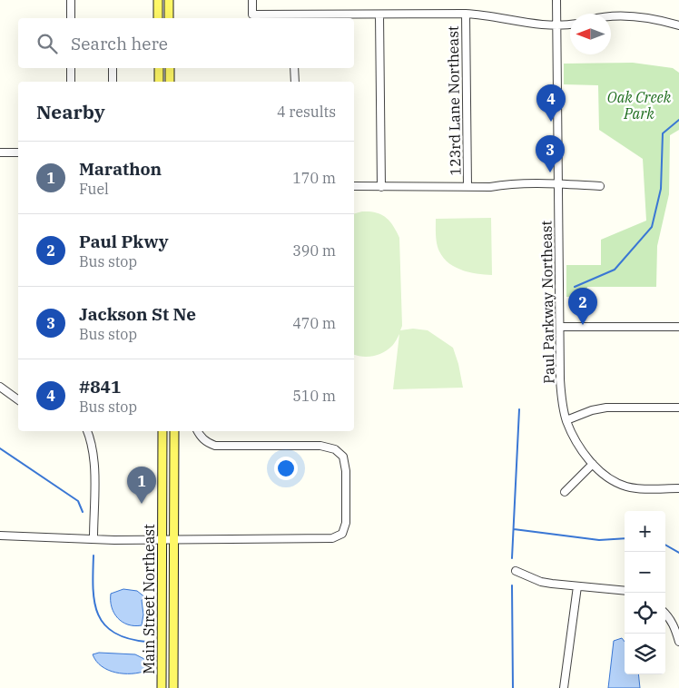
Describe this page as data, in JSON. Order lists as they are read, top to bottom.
{
  "streets": {
    "main road": ["Main Street Northeast"],
    "street": ["123rd Lane Northeast", "Paul Parkway Northeast"]
  },
  "parks": ["Oak Creek Park"],
  "north": "left",
  "page": {
    "search": "Search here",
    "heading": ["Nearby", "4 results"],
    "pins": [
      "4",
      "3",
      "2",
      "1"
    ],
    "list": [
      {
        "mark": "1",
        "name": "Marathon",
        "note": "Fuel",
        "value": "170 m"
      },
      {
        "mark": "2",
        "name": "Paul Pkwy",
        "note": "Bus stop",
        "value": "390 m"
      },
      {
        "mark": "3",
        "name": "Jackson St Ne",
        "note": "Bus stop",
        "value": "470 m"
      },
      {
        "mark": "4",
        "name": "#841",
        "note": "Bus stop",
        "value": "510 m"
      }
    ],
    "map_buttons": ["+", "−"]
  }
}
